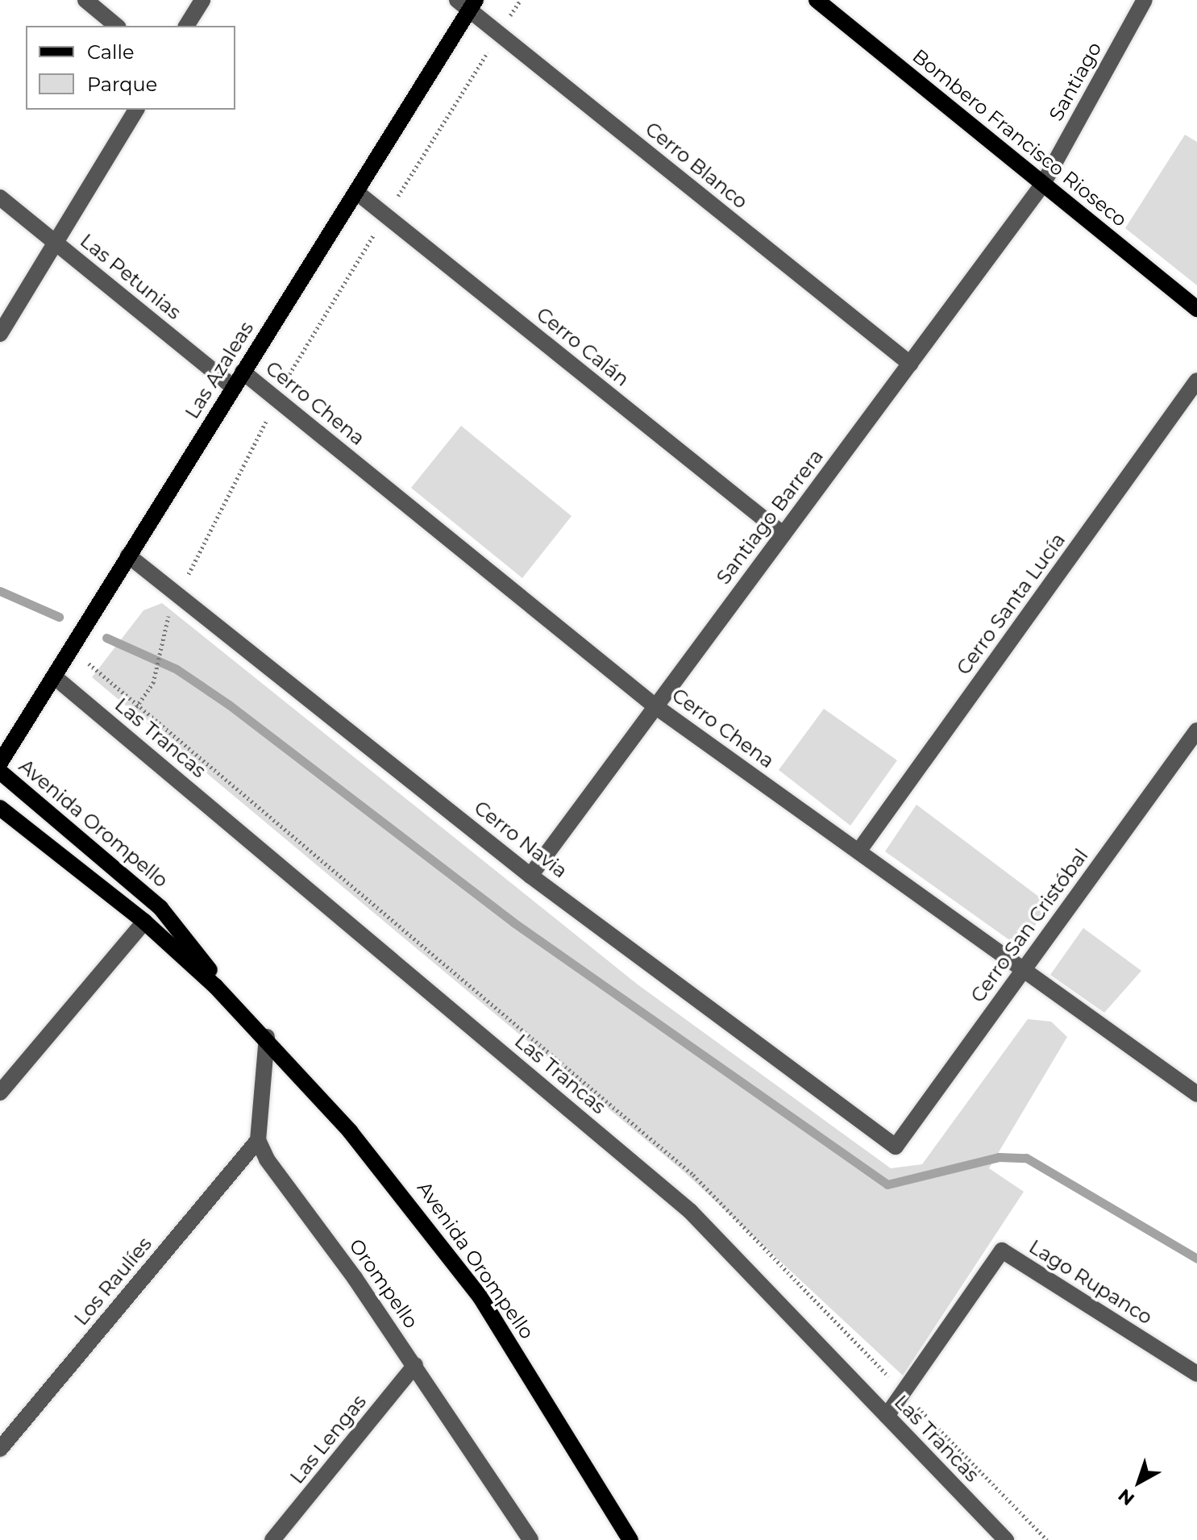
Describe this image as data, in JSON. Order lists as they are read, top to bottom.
{
  "streets": {
    "main road": ["Bombero Francisco Rioseco", "Las Azaleas", "Avenida Orompello"],
    "street": [
      "Santiago",
      "Cerro Blanco",
      "Las Petunias",
      "Cerro Calán",
      "Cerro Chena",
      "Santiago Barrera",
      "Cerro Santa Lucía",
      "Las Trancas",
      "Cerro Navia",
      "Cerro San Cristóbal",
      "Los Raulíes",
      "Lago Rupanco",
      "Orompello",
      "Las Lengas"
    ]
  },
  "crossings": [
    ["Santiago", "Bombero Francisco Rioseco"],
    ["Santiago", "Santiago Barrera"],
    ["Bombero Francisco Rioseco", "Santiago Barrera"],
    ["Cerro Blanco", "Las Azaleas"],
    ["Cerro Blanco", "Santiago Barrera"],
    ["Las Petunias", "Las Azaleas"],
    ["Cerro Calán", "Las Azaleas"],
    ["Cerro Calán", "Santiago Barrera"],
    ["Las Azaleas", "Cerro Chena"],
    ["Las Azaleas", "Las Trancas"],
    ["Las Azaleas", "Cerro Navia"],
    ["Cerro Chena", "Santiago Barrera"],
    ["Cerro Chena", "Cerro Santa Lucía"],
    ["Cerro Chena", "Cerro San Cristóbal"],
    ["Santiago Barrera", "Cerro Navia"],
    ["Las Trancas", "Lago Rupanco"],
    ["Cerro Navia", "Cerro San Cristóbal"],
    ["Los Raulíes", "Orompello"],
    ["Orompello", "Las Lengas"]
  ],
  "legend": ["Calle", "Parque"],
  "north": "bottom left"
}
